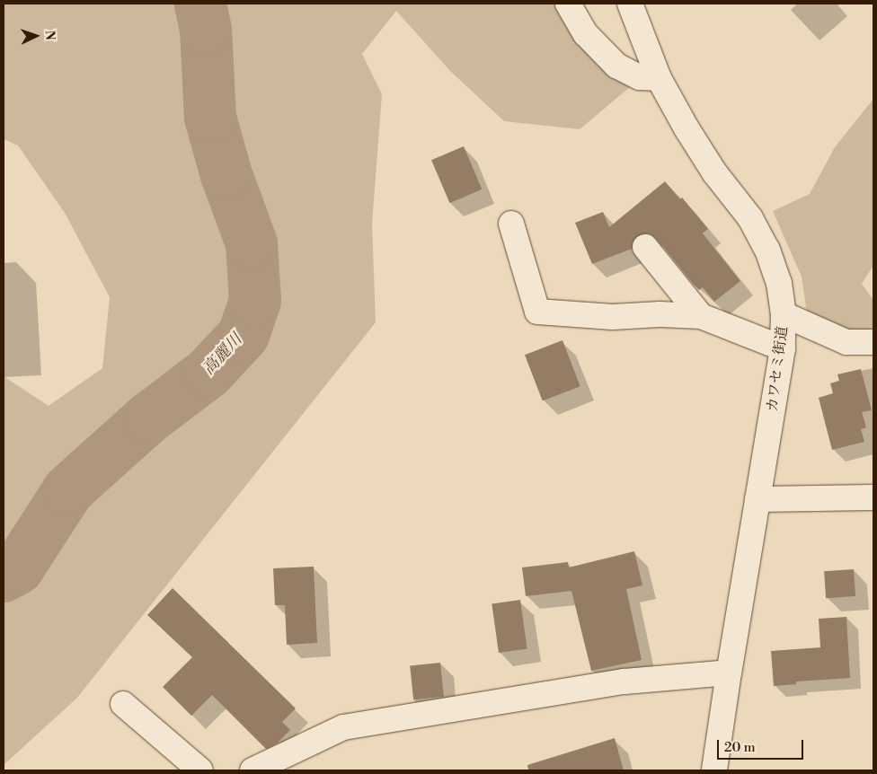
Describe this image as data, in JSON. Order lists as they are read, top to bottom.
{
  "streets": {
    "street": ["カワセミ街道"]
  },
  "water": ["高麗川"],
  "scale_bar": "20 m",
  "north": "right"
}
